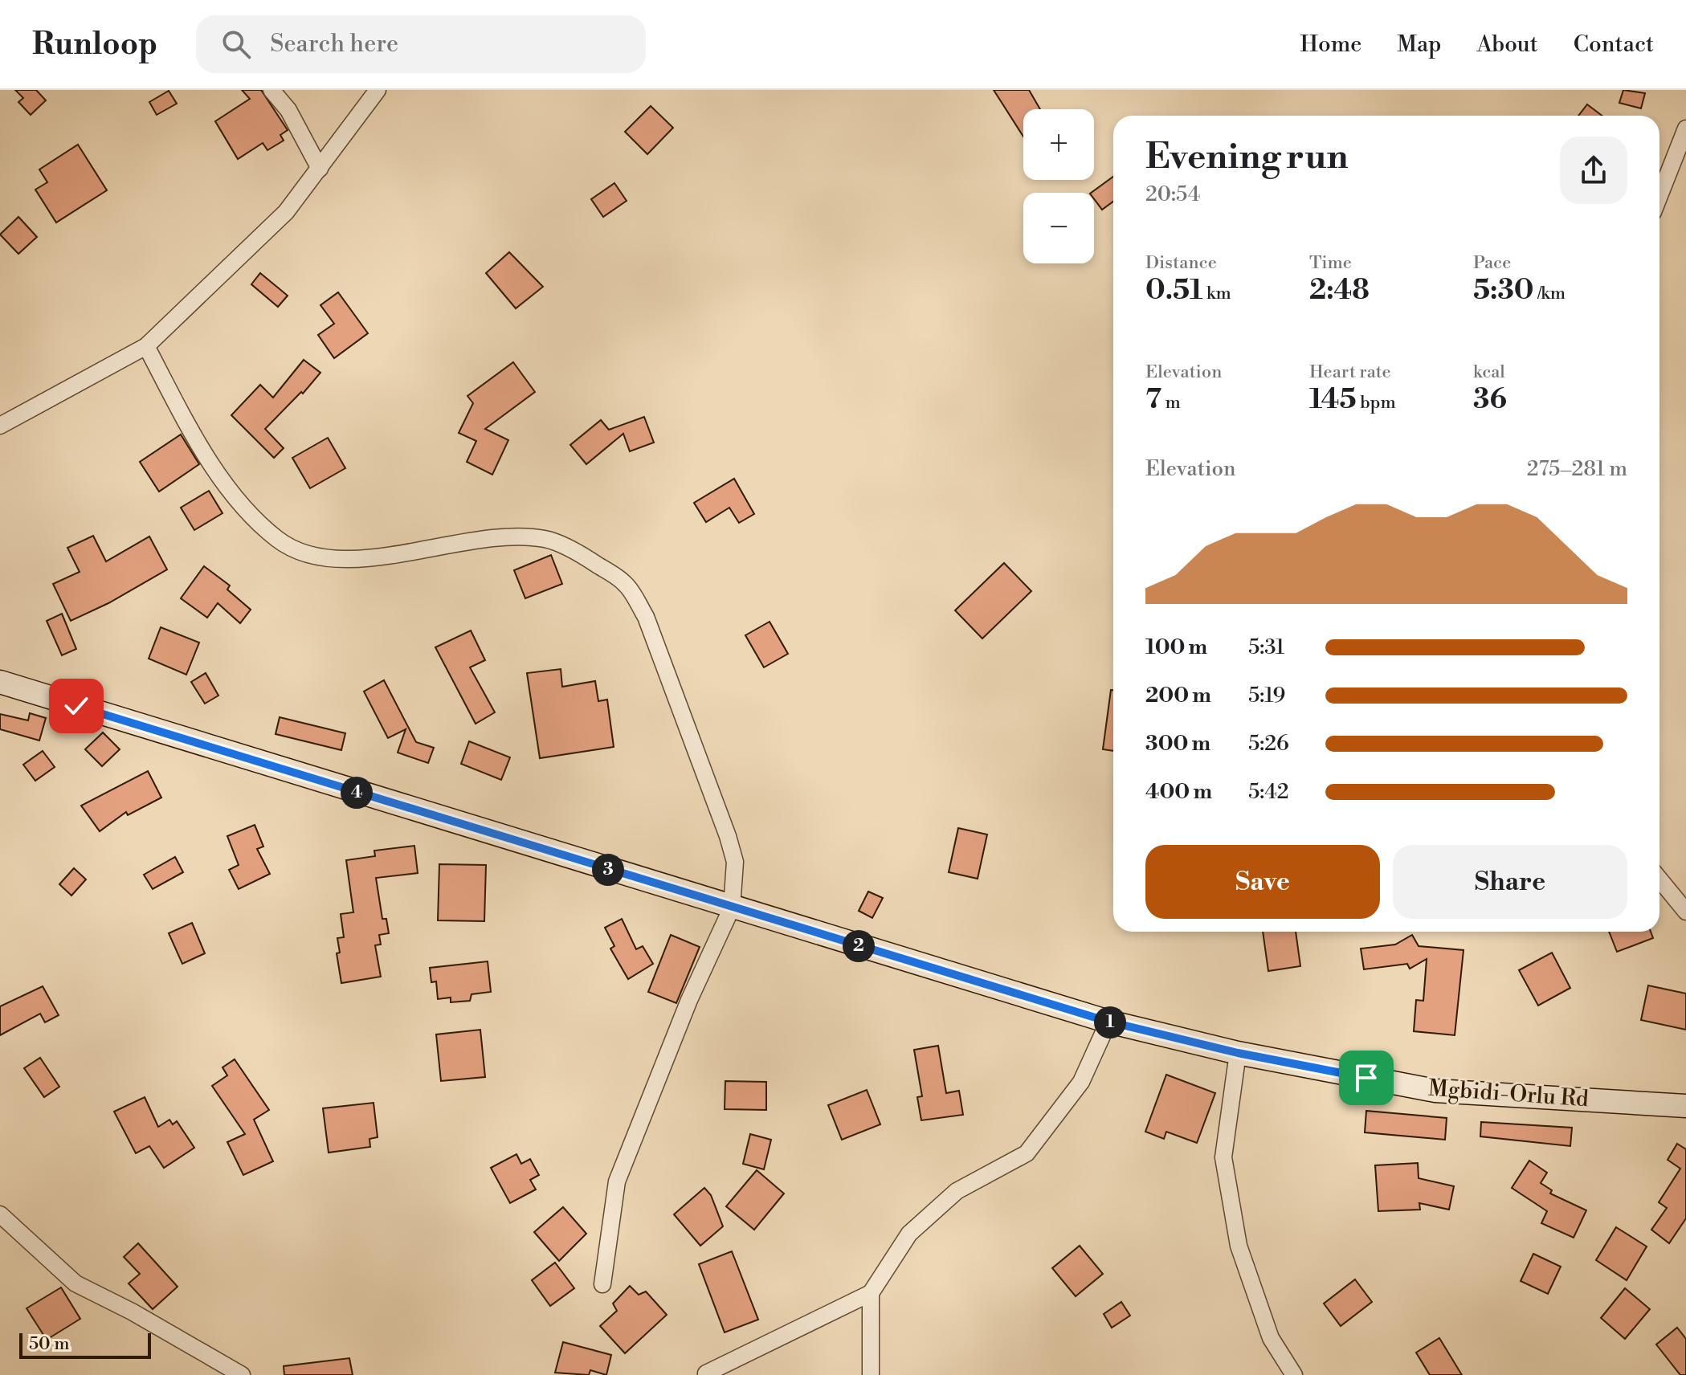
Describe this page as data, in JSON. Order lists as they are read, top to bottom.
{
  "streets": {
    "main road": ["Mgbidi-Orlu Rd"]
  },
  "scale_bar": "50 m",
  "page": {
    "header": "Runloop",
    "search": "Search here",
    "nav": [
      "Home",
      "Map",
      "About",
      "Contact"
    ],
    "map_buttons": ["+", "−"],
    "heading": ["Evening run", "20:54"],
    "stats": [
      ["Distance", "0.51 km"],
      ["Time", "2:48"],
      ["Pace", "5:30 /km"],
      ["Elevation", "7 m"],
      ["Heart rate", "145 bpm"],
      ["kcal", "36"]
    ],
    "chart": ["Elevation", "275–281 m"],
    "list": [
      {
        "name": "100 m",
        "note": "5:31"
      },
      {
        "name": "200 m",
        "note": "5:19"
      },
      {
        "name": "300 m",
        "note": "5:26"
      },
      {
        "name": "400 m",
        "note": "5:42"
      }
    ],
    "pins": [
      "4",
      "3",
      "2",
      "1"
    ],
    "buttons": ["Save", "Share"],
    "scale": "50 m"
  }
}
